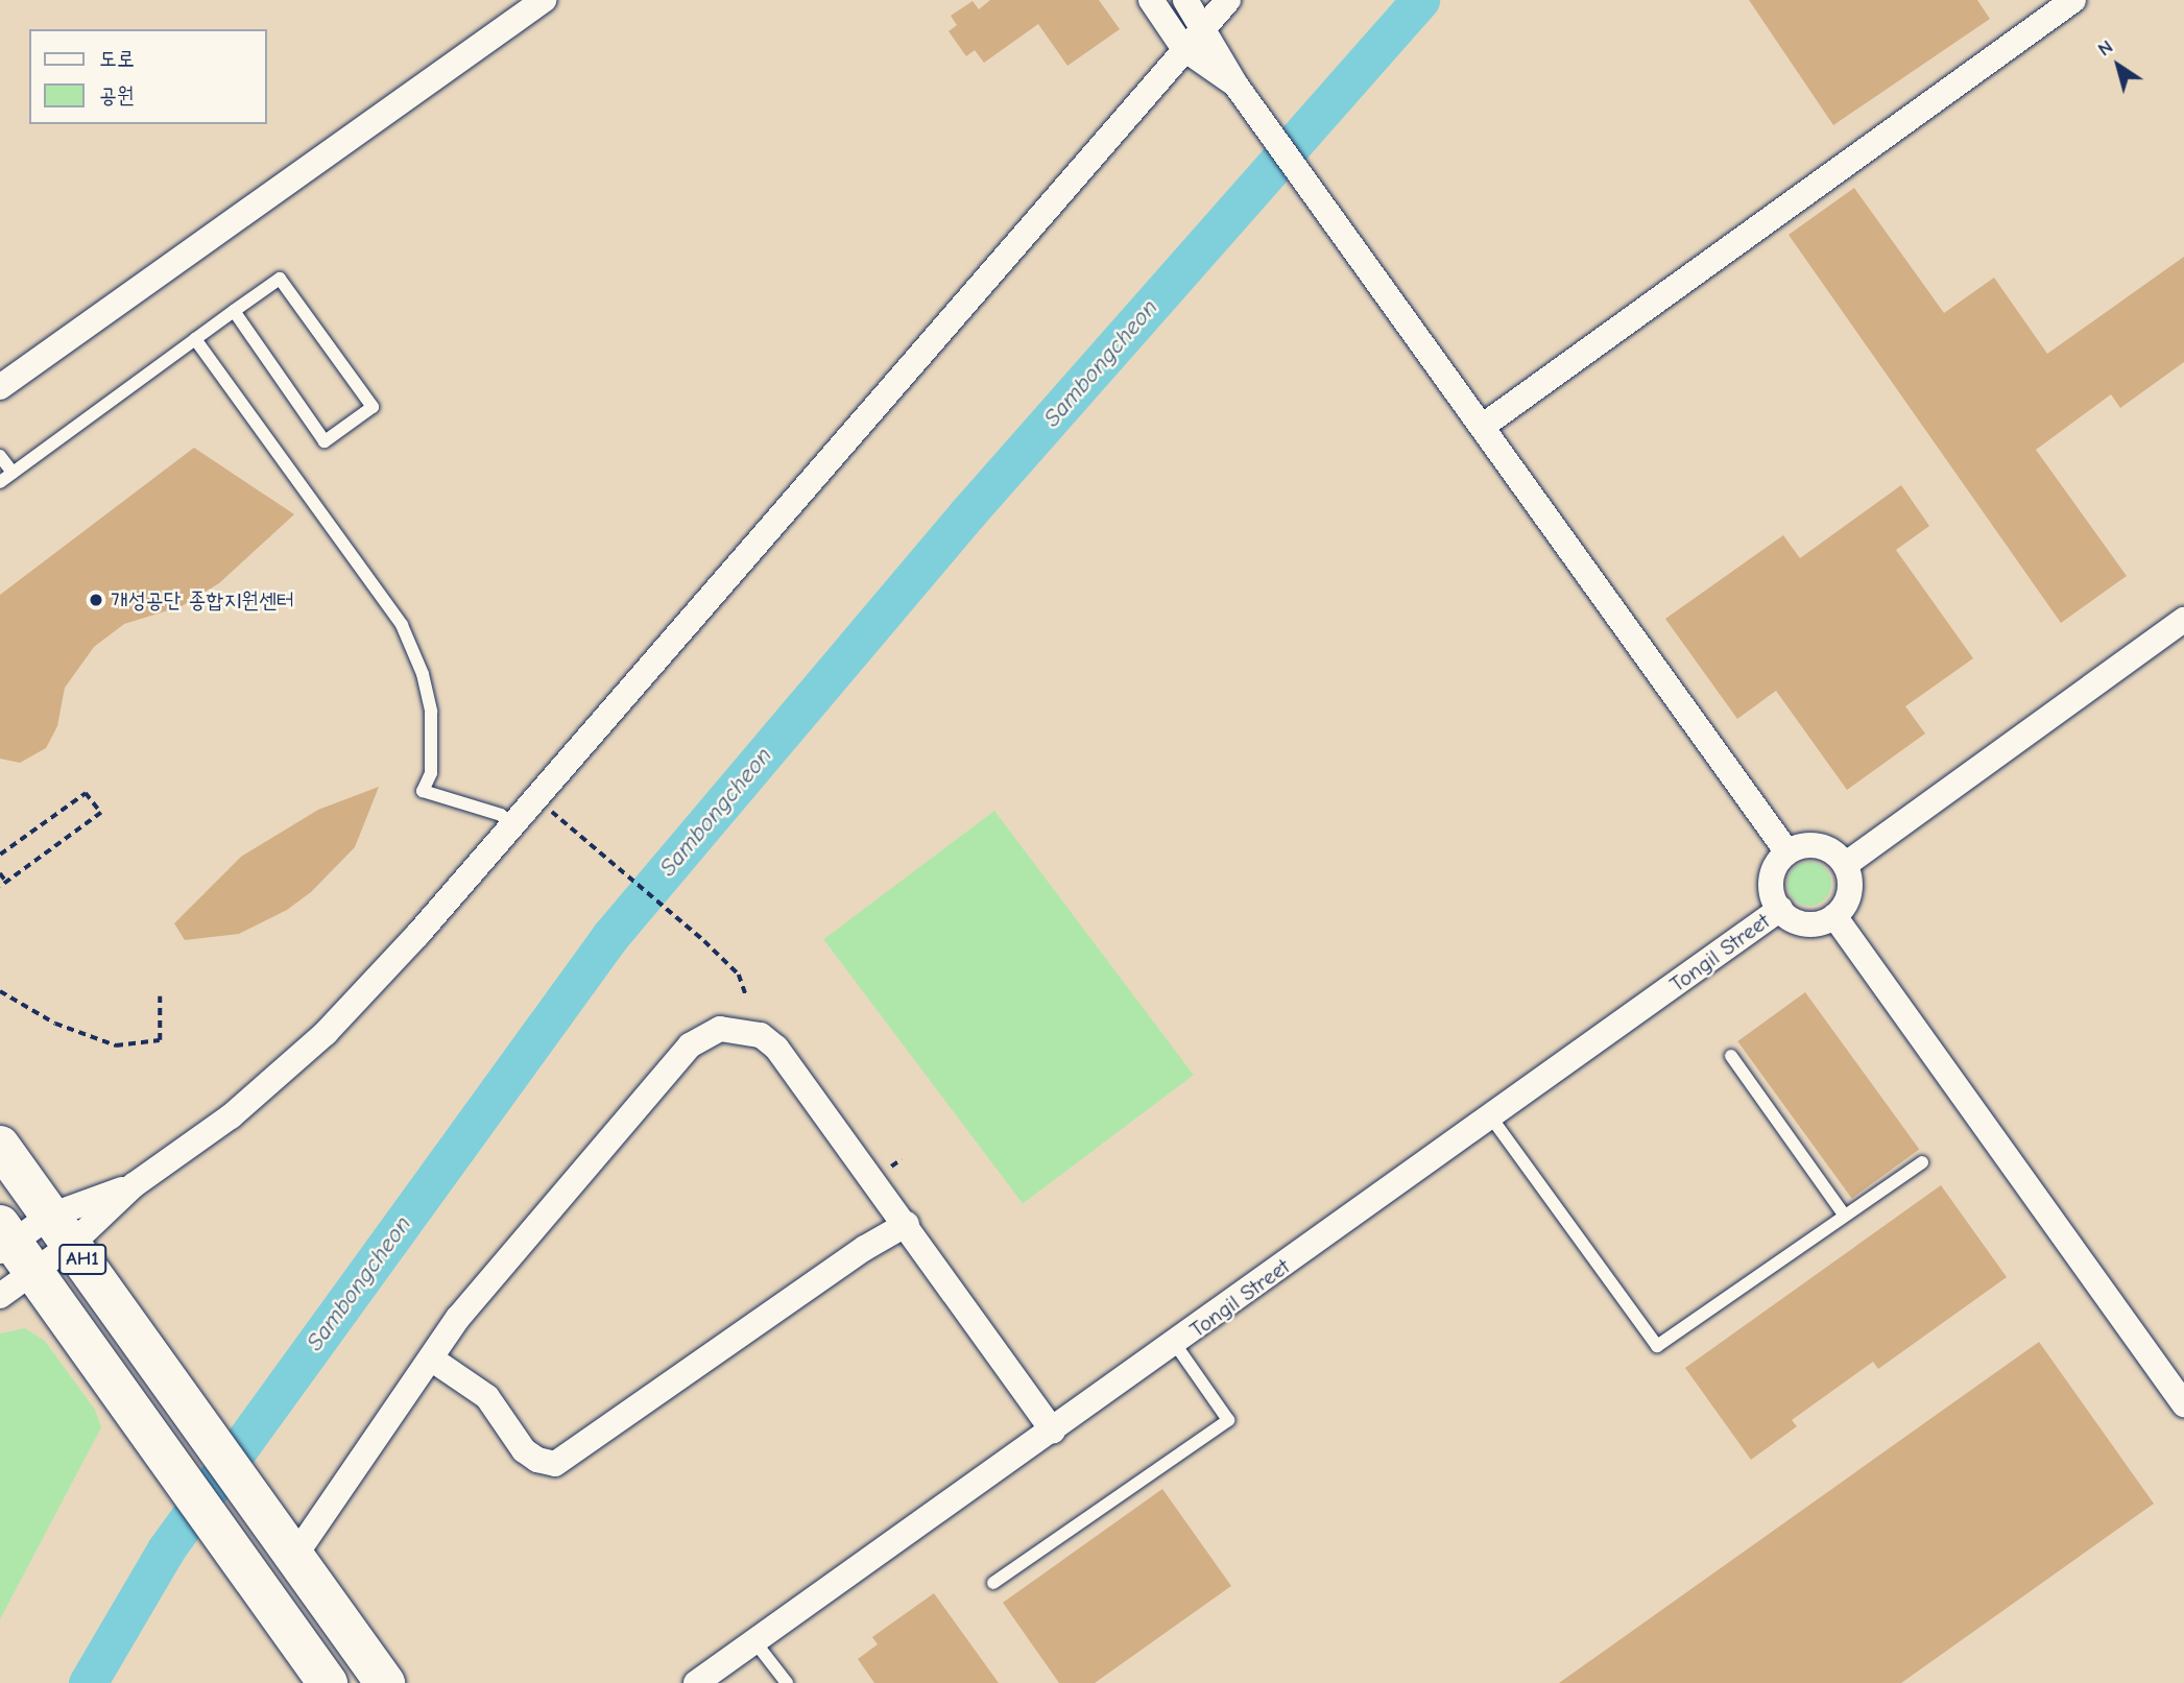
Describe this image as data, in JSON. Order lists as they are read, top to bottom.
{
  "streets": {
    "main road": ["AH1"],
    "street": ["Tongil Street"]
  },
  "water": ["Sambongcheon"],
  "places": ["개성공단 종합지원센터"],
  "legend": ["도로", "공원"],
  "north": "top left"
}
